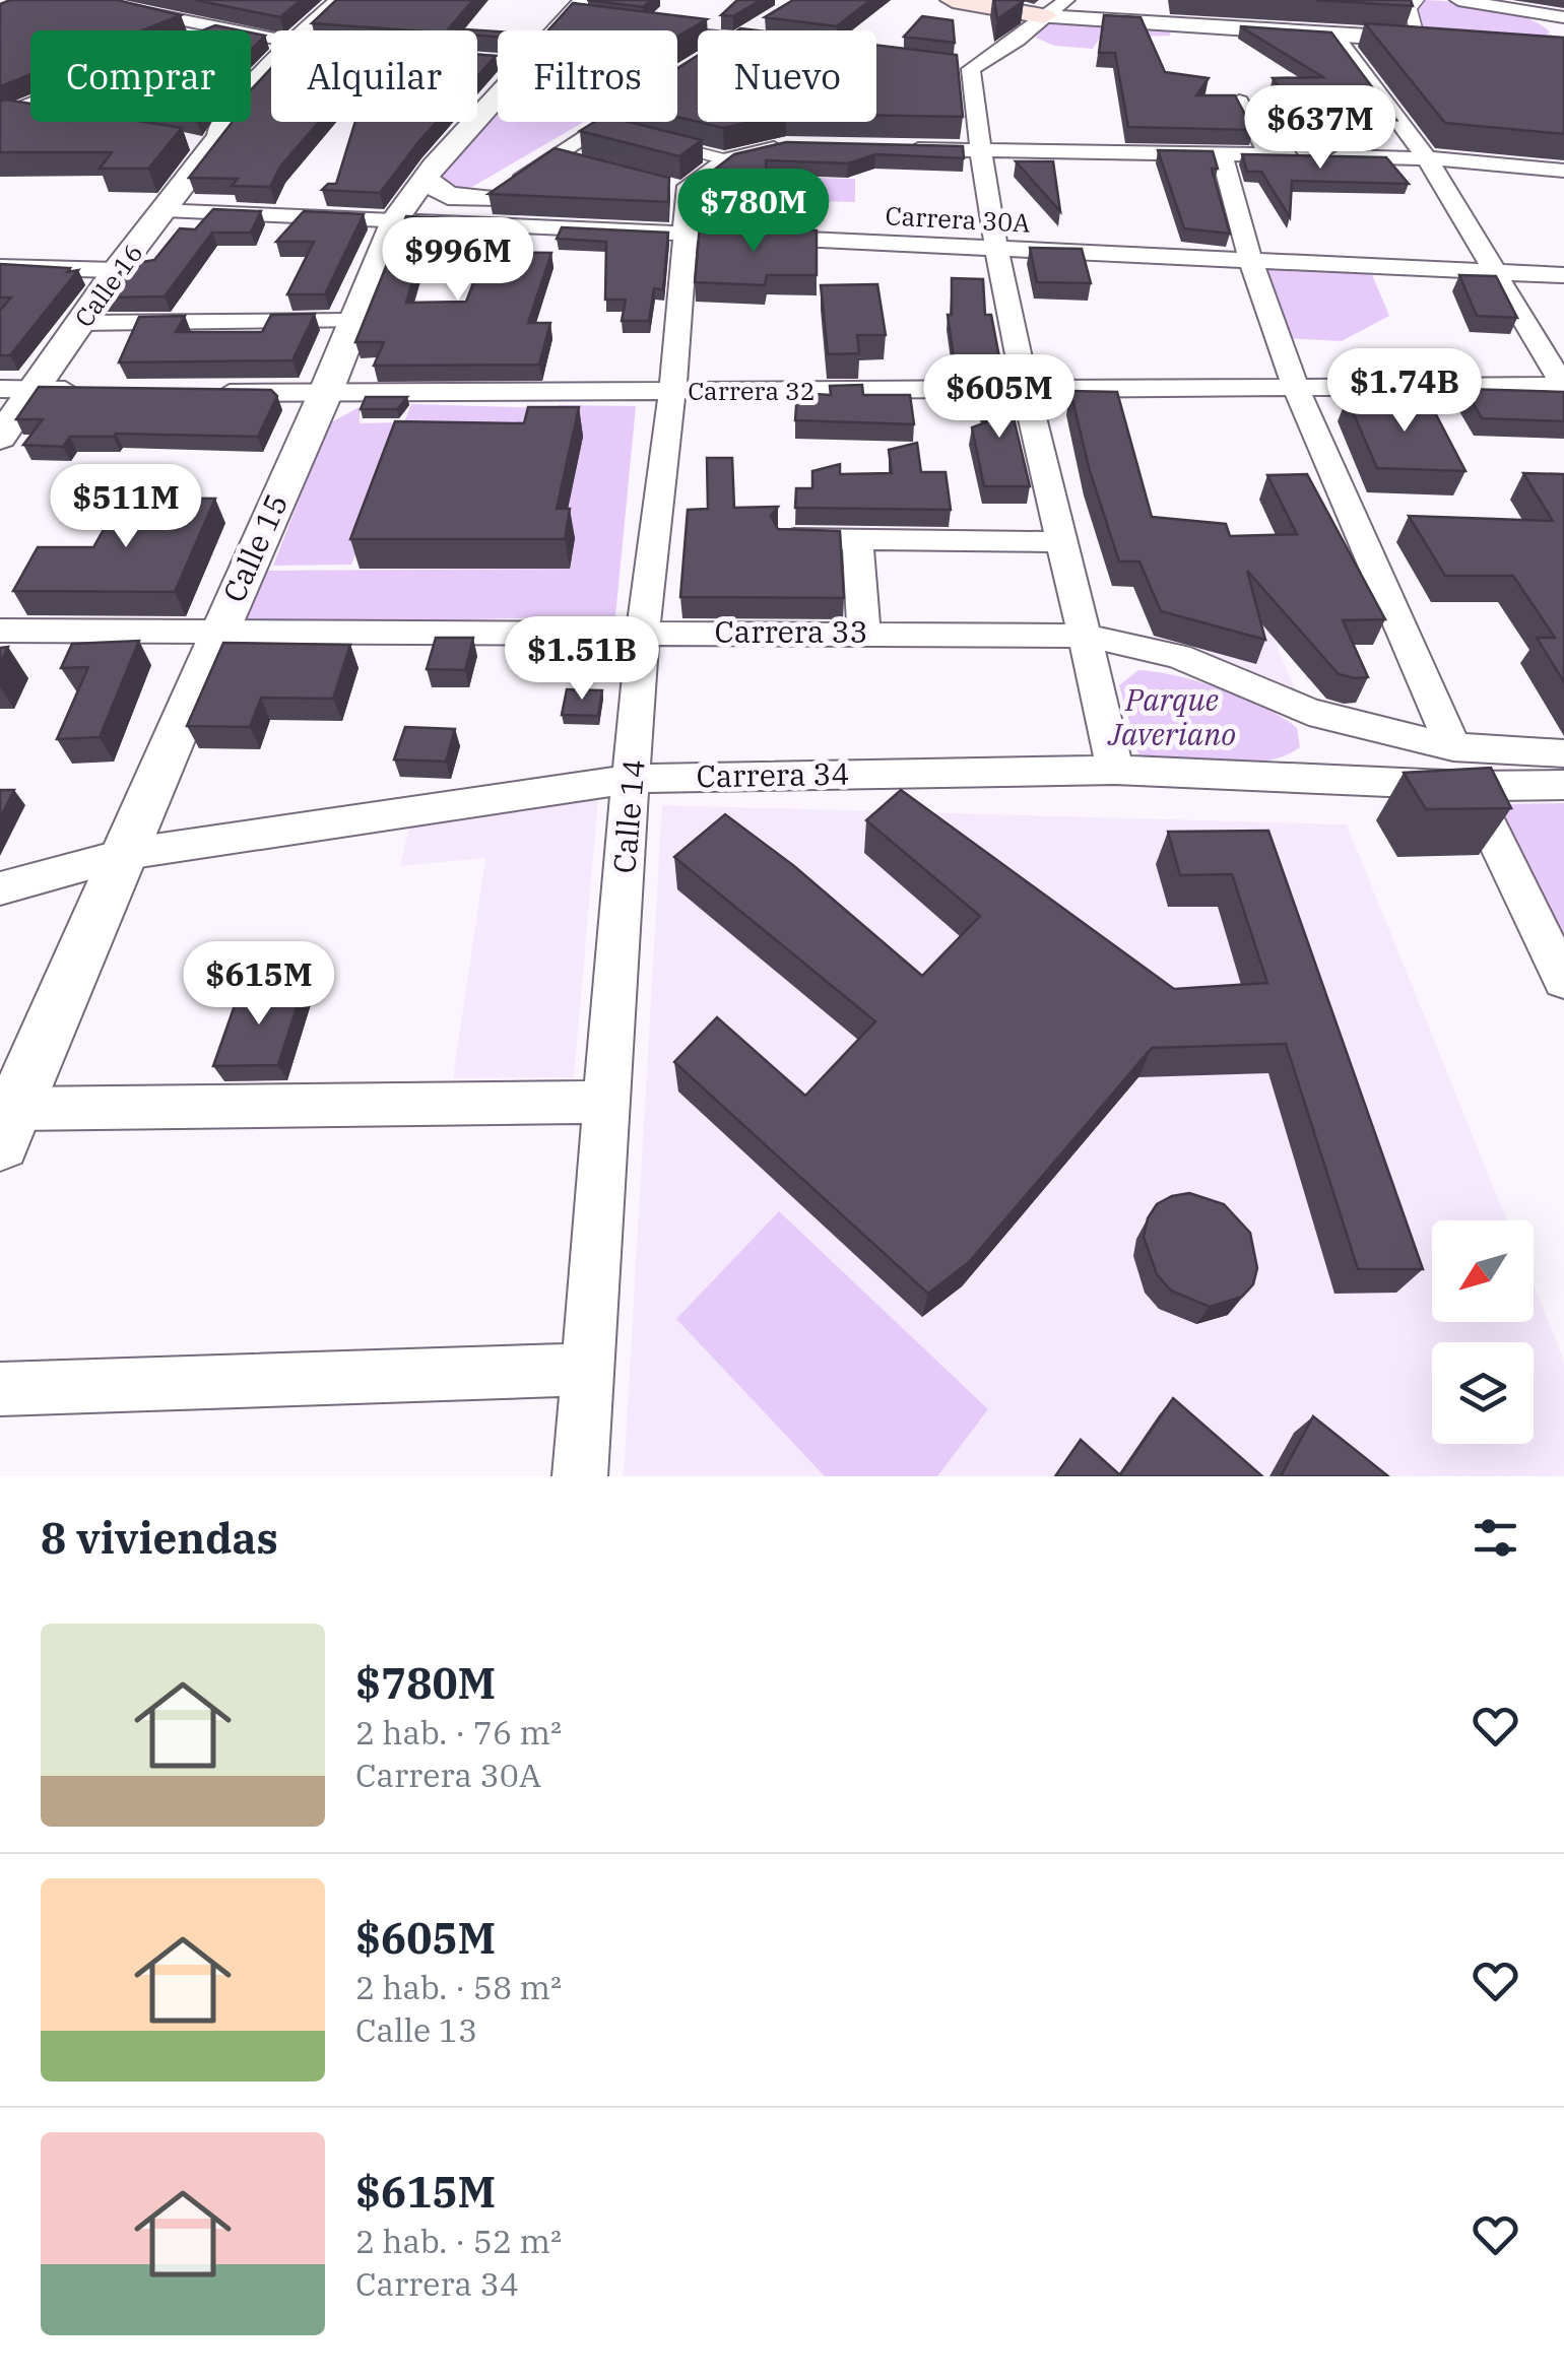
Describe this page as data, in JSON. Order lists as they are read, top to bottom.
{
  "streets": {
    "street": [
      "Carrera 30A",
      "Calle 16",
      "Carrera 32",
      "Calle 15",
      "Carrera 33",
      "Carrera 34",
      "Calle 14"
    ]
  },
  "crossings": [
    ["Carrera 30A", "Calle 16"],
    ["Carrera 30A", "Calle 15"],
    ["Carrera 30A", "Calle 14"],
    ["Carrera 32", "Calle 15"],
    ["Carrera 32", "Calle 14"],
    ["Calle 15", "Carrera 33"],
    ["Calle 15", "Carrera 34"],
    ["Carrera 33", "Calle 14"],
    ["Carrera 34", "Calle 14"]
  ],
  "parks": ["Parque Javeriano"],
  "north": "bottom left",
  "page": {
    "chip": [
      "Comprar",
      "Alquilar",
      "Filtros",
      "Nuevo"
    ],
    "price": [
      "$637M",
      "$780M",
      "$996M",
      "$1.74B",
      "$605M",
      "$511M",
      "$1.51B",
      "$615M"
    ],
    "heading": "8 viviendas",
    "list": [
      {
        "name": "$780M",
        "note": "2 hab. · 76 m² · Carrera 30A"
      },
      {
        "name": "$605M",
        "note": "2 hab. · 58 m² · Calle 13"
      },
      {
        "name": "$615M",
        "note": "2 hab. · 52 m² · Carrera 34"
      }
    ]
  }
}
